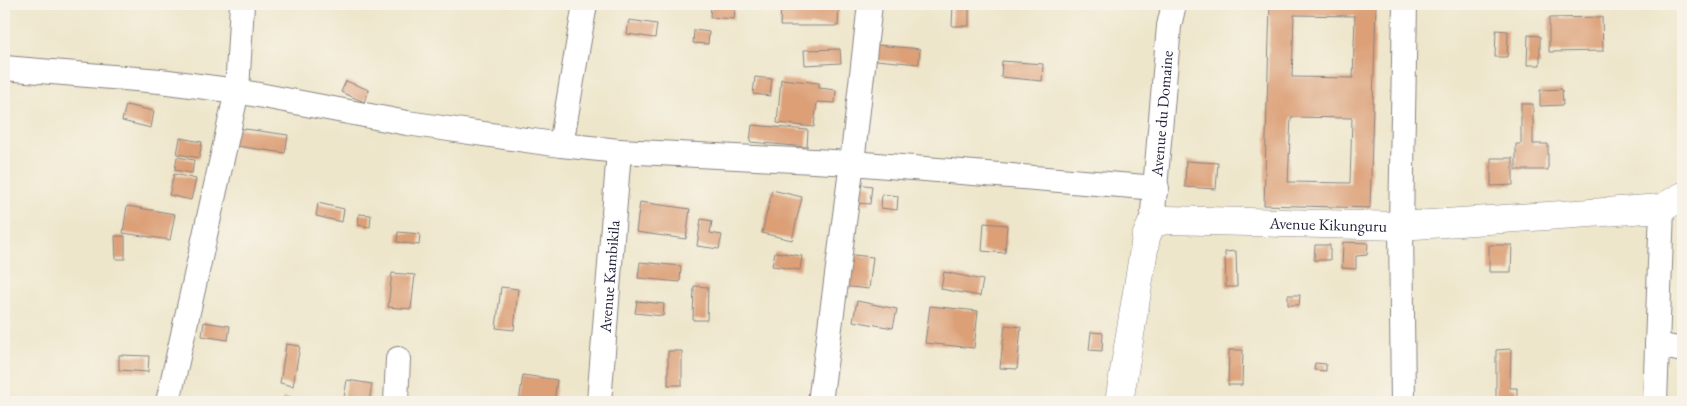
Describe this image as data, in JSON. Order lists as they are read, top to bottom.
{
  "streets": {
    "street": ["Avenue du Domaine", "Avenue Kikunguru", "Avenue Kambikila"]
  },
  "crossings": [
    ["Avenue du Domaine", "Avenue Kikunguru"]
  ]
}
